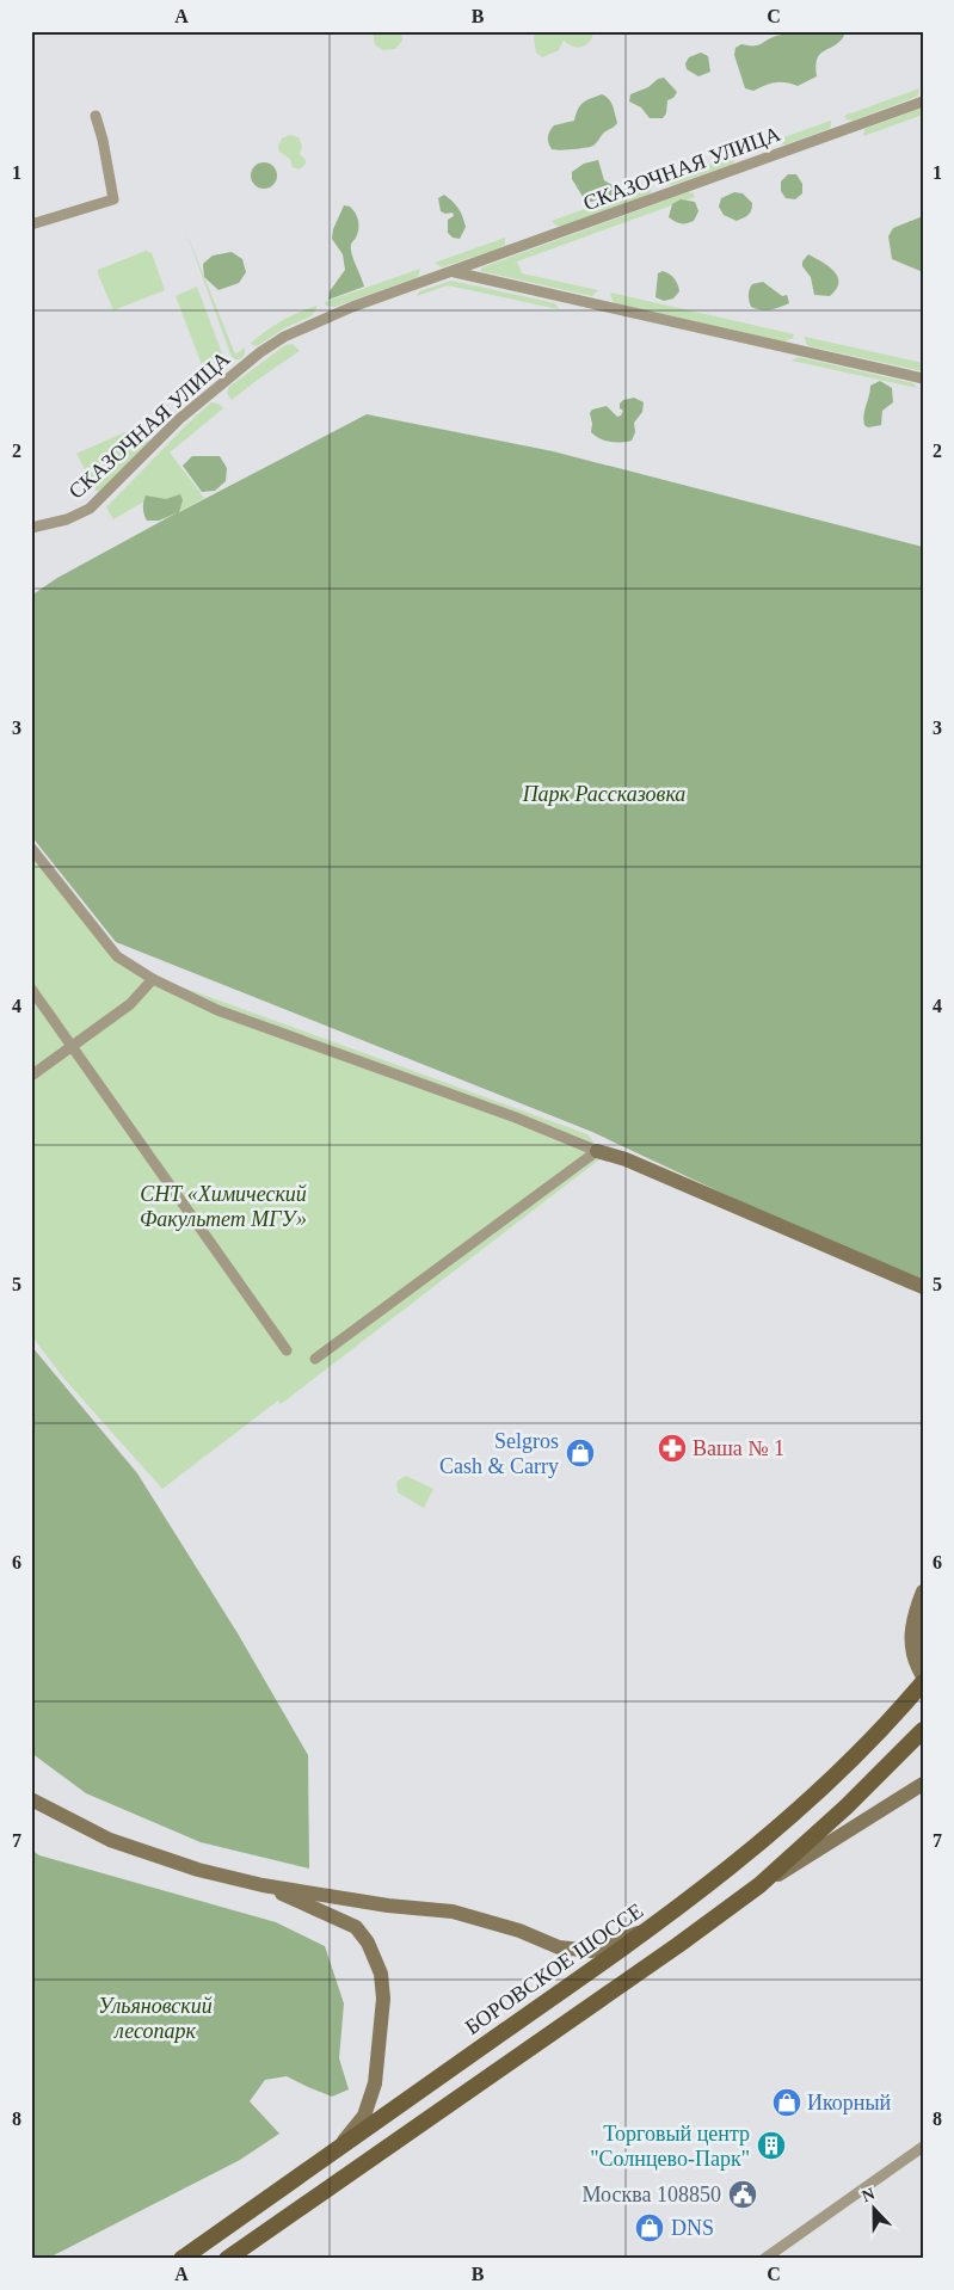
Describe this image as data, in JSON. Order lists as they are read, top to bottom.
{
  "streets": {
    "main road": ["БОРОВСКОЕ ШОССЕ"],
    "street": ["СКАЗОЧНАЯ УЛИЦА"]
  },
  "parks": ["Парк Рассказовка", "СНТ «Химический Факультет МГУ»", "Ульяновский лесопарк"],
  "places": {
    "pharmacy": ["Ваша № 1"],
    "shop": ["Selgros Cash & Carry", "Икорный", "DNS"],
    "building": ["Торговый центр \"Солнцево-Парк\""],
    "public building": ["Москва 108850"]
  },
  "north": "top",
  "grid": {
    "columns": ["A", "B", "C"],
    "rows": [
      "1",
      "2",
      "3",
      "4",
      "5",
      "6",
      "7",
      "8"
    ]
  }
}
